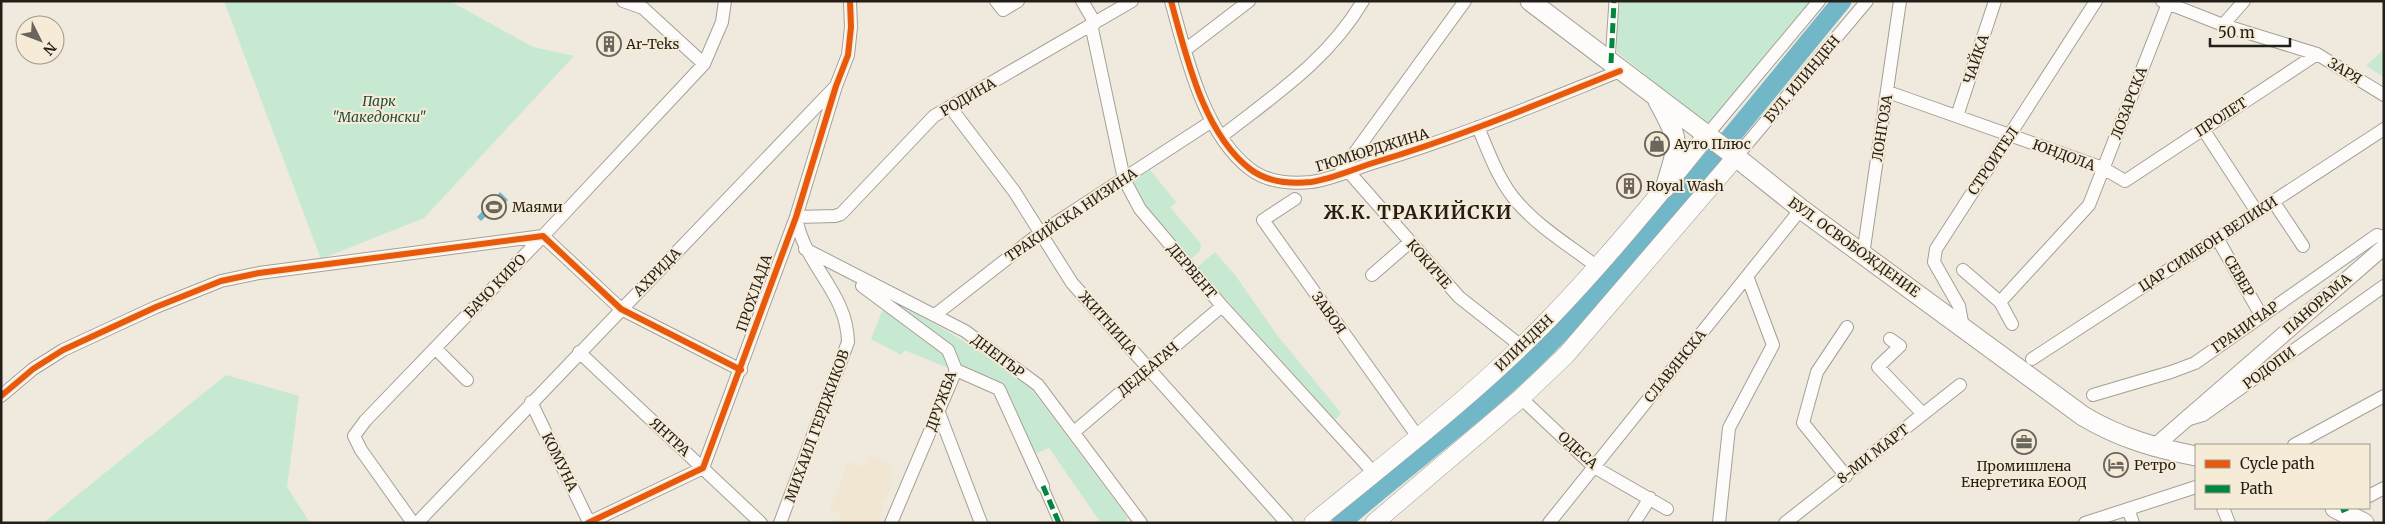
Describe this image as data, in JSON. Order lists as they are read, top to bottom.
{
  "streets": {
    "main road": ["БУЛ. ОСВОБОЖДЕНИЕ", "ИЛИНДЕН"],
    "street": [
      "ЧАЙКА",
      "ЗАРЯ",
      "БУЛ. ИЛИНДЕН",
      "РОДИНА",
      "ЛОЗАРСКА",
      "ПРОЛЕТ",
      "ЛОНГОЗА",
      "ГЮМЮРДЖИНА",
      "ЮНДОЛА",
      "СТРОИТЕЛ",
      "ТРАКИЙСКА НИЗИНА",
      "ЦАР СИМЕОН ВЕЛИКИ",
      "КОКИЧЕ",
      "ДЕРВЕНТ",
      "АХРИДА",
      "СЕВЕР",
      "БАЧО КИРО",
      "ПРОХЛАДА",
      "ПАНОРАМА",
      "ЗАВОЯ",
      "ЖИТНИЦА",
      "ГРАНИЧАР",
      "ДНЕПЪР",
      "СЛАВЯНСКА",
      "РОДОПИ",
      "ДЕДЕАГАЧ",
      "ДРУЖБА",
      "МИХАИЛ ГЕРДЖИКОВ",
      "ЯНТРА",
      "ОДЕСА",
      "8-МИ МАРТ",
      "КОМУНА"
    ]
  },
  "crossings": [
    ["ЧАЙКА", "ЮНДОЛА"],
    ["ЗАРЯ", "ЛОЗАРСКА"],
    ["ЗАРЯ", "ПРОЛЕТ"],
    ["БУЛ. ИЛИНДЕН", "БУЛ. ОСВОБОЖДЕНИЕ"],
    ["РОДИНА", "ДЕРВЕНТ"],
    ["РОДИНА", "ПРОХЛАДА"],
    ["РОДИНА", "ЖИТНИЦА"],
    ["ЛОЗАРСКА", "ЮНДОЛА"],
    ["ПРОЛЕТ", "ЮНДОЛА"],
    ["ЛОНГОЗА", "ЮНДОЛА"],
    ["ЛОНГОЗА", "БУЛ. ОСВОБОЖДЕНИЕ"],
    ["ГЮМЮРДЖИНА", "ТРАКИЙСКА НИЗИНА"],
    ["ГЮМЮРДЖИНА", "БУЛ. ОСВОБОЖДЕНИЕ"],
    ["ГЮМЮРДЖИНА", "КОКИЧЕ"],
    ["ЮНДОЛА", "СТРОИТЕЛ"],
    ["СТРОИТЕЛ", "БУЛ. ОСВОБОЖДЕНИЕ"],
    ["ТРАКИЙСКА НИЗИНА", "ДЕРВЕНТ"],
    ["ТРАКИЙСКА НИЗИНА", "ЖИТНИЦА"],
    ["ТРАКИЙСКА НИЗИНА", "ДНЕПЪР"],
    ["ЦАР СИМЕОН ВЕЛИКИ", "СЕВЕР"],
    ["БУЛ. ОСВОБОЖДЕНИЕ", "ИЛИНДЕН"],
    ["БУЛ. ОСВОБОЖДЕНИЕ", "СЛАВЯНСКА"],
    ["БУЛ. ОСВОБОЖДЕНИЕ", "РОДОПИ"],
    ["КОКИЧЕ", "ИЛИНДЕН"],
    ["ДЕРВЕНТ", "ИЛИНДЕН"],
    ["ДЕРВЕНТ", "ДЕДЕАГАЧ"],
    ["АХРИДА", "БАЧО КИРО"],
    ["АХРИДА", "ПРОХЛАДА"],
    ["АХРИДА", "ЯНТРА"],
    ["АХРИДА", "КОМУНА"],
    ["СЕВЕР", "ГРАНИЧАР"],
    ["ПРОХЛАДА", "ЯНТРА"],
    ["ПАНОРАМА", "РОДОПИ"],
    ["ЗАВОЯ", "ИЛИНДЕН"],
    ["ЖИТНИЦА", "ДЕДЕАГАЧ"],
    ["ДНЕПЪР", "ДЕДЕАГАЧ"],
    ["ДНЕПЪР", "ДРУЖБА"],
    ["ДНЕПЪР", "МИХАИЛ ГЕРДЖИКОВ"],
    ["СЛАВЯНСКА", "ОДЕСА"]
  ],
  "districts": ["Ж.К. ТРАКИЙСКИ"],
  "parks": ["Парк \"Македонски\""],
  "places": {
    "building": ["Ar-Teks", "Royal Wash"],
    "shop": ["Ауто Плюс"],
    "sports": ["Маями"],
    "office": ["Промишлена Енергетика ЕООД"],
    "hotel": ["Ретро"]
  },
  "legend": ["Cycle path", "Path"],
  "scale_bar": "50 m",
  "north": "bottom right"
}
